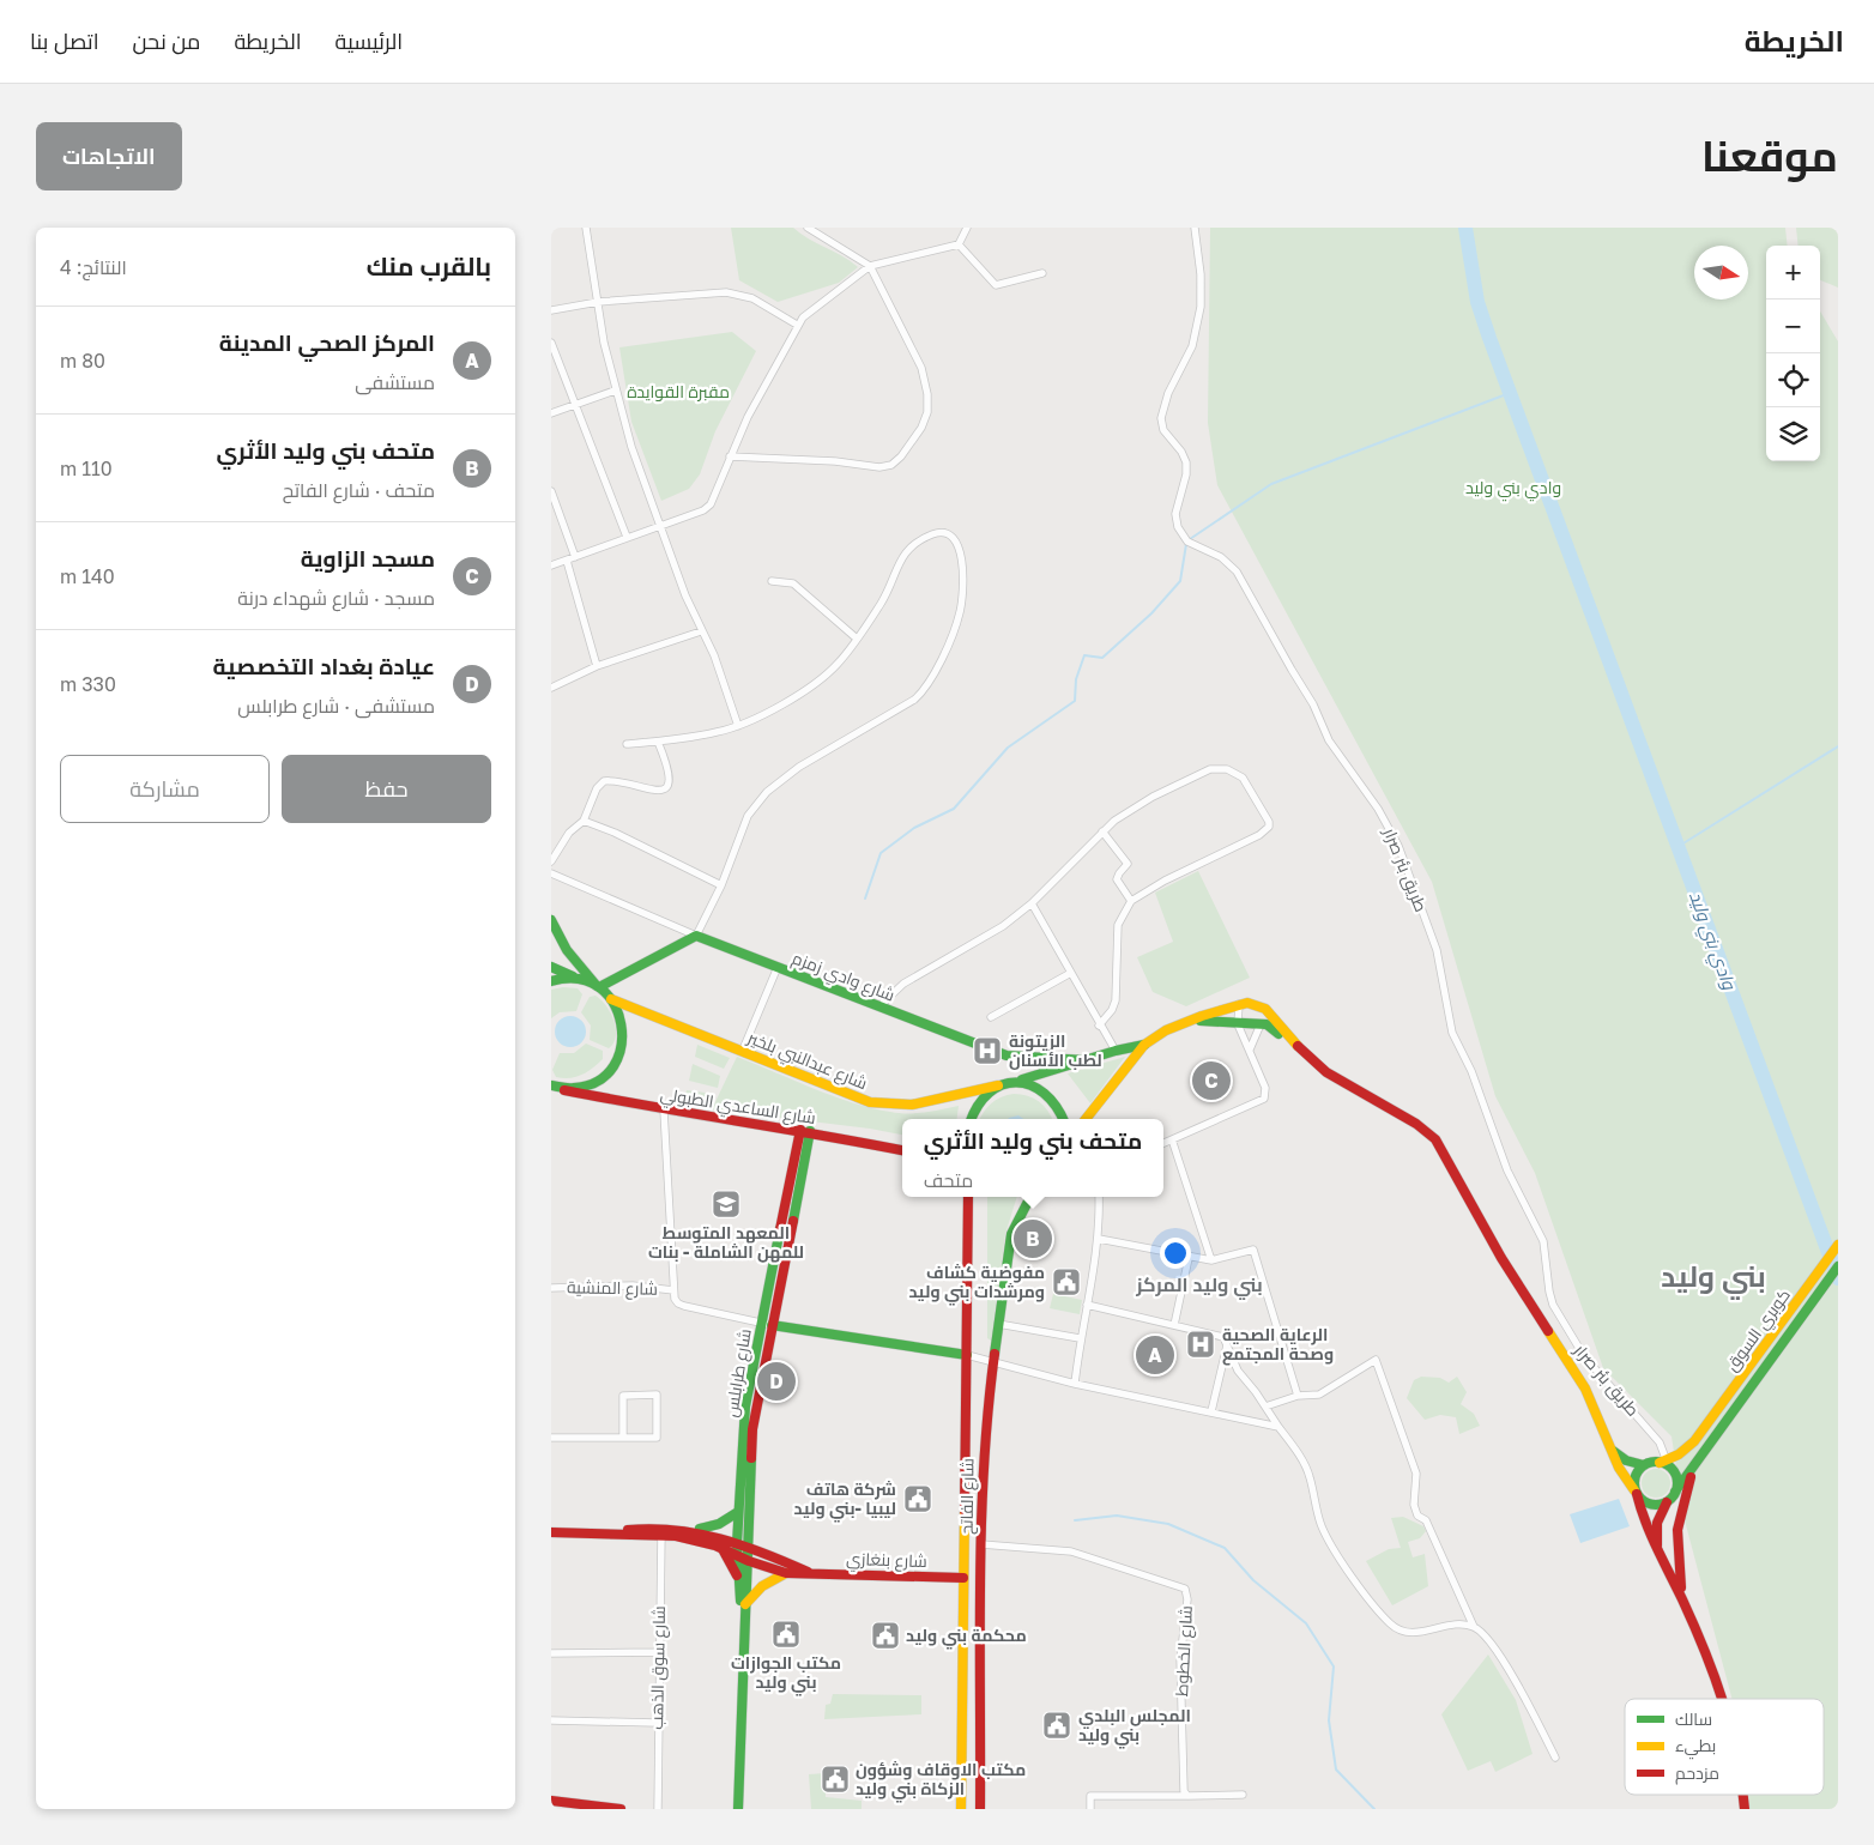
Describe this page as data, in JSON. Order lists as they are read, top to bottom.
{
  "streets": {
    "main road": [
      "شارع وادي زمزم",
      "شارع عبدالنبي بلخير",
      "شارع الساعدي الطبولي",
      "كوبري السوق",
      "شارع طرابلس",
      "شارع الفاتح",
      "شارع بنغازي"
    ],
    "street": [
      "طريق بئر صرار",
      "شارع المنشية",
      "شارع الخطوط",
      "شارع سوق الذهب"
    ]
  },
  "crossings": [
    ["طريق بئر صرار", "كوبري السوق"],
    ["شارع وادي زمزم", "شارع عبدالنبي بلخير"],
    ["شارع الساعدي الطبولي", "شارع طرابلس"],
    ["شارع الفاتح", "شارع بنغازي"],
    ["شارع الفاتح", "شارع الخطوط"]
  ],
  "districts": ["بني وليد", "بني وليد المركز"],
  "water": ["وادي بني وليد"],
  "parks": ["مقبرة القوايدة", "وادي بني وليد"],
  "places": {
    "hospital": ["الزيتونة لطب الأسنان", "الرعاية الصحية وصحة المجتمع"],
    "school or university": ["المعهد المتوسط للمهن الشاملة - بنات"],
    "public building": [
      "مفوضية كشاف ومرشدات بني وليد",
      "شركة هاتف ليبيا -بني وليد",
      "مكتب الجوازات بني وليد",
      "محكمة بني وليد",
      "المجلس البلدي بني وليد",
      "مكتب الاوقاف وشؤون الزكاة بني وليد"
    ]
  },
  "legend": ["سالك", "بطيء", "مزدحم"],
  "north": "right",
  "page": {
    "header": "الخريطة",
    "nav": [
      "الرئيسية",
      "الخريطة",
      "من نحن",
      "اتصل بنا"
    ],
    "title": "موقعنا",
    "buttons": [
      "الاتجاهات",
      ["حفظ", "مشاركة"]
    ],
    "heading": ["بالقرب منك", "النتائج: 4"],
    "map_buttons": ["+", "−"],
    "list": [
      {
        "mark": "A",
        "name": "المركز الصحي المدينة",
        "note": "مستشفى",
        "value": "80 m"
      },
      {
        "mark": "B",
        "name": "متحف بني وليد الأثري",
        "note": "متحف · شارع الفاتح",
        "value": "110 m"
      },
      {
        "mark": "C",
        "name": "مسجد الزاوية",
        "note": "مسجد · شارع شهداء درنة",
        "value": "140 m"
      },
      {
        "mark": "D",
        "name": "عيادة بغداد التخصصية",
        "note": "مستشفى · شارع طرابلس",
        "value": "330 m"
      }
    ],
    "pins": [
      "C",
      "B",
      "A",
      "D"
    ],
    "popup": ["متحف بني وليد الأثري", "متحف"]
  }
}
